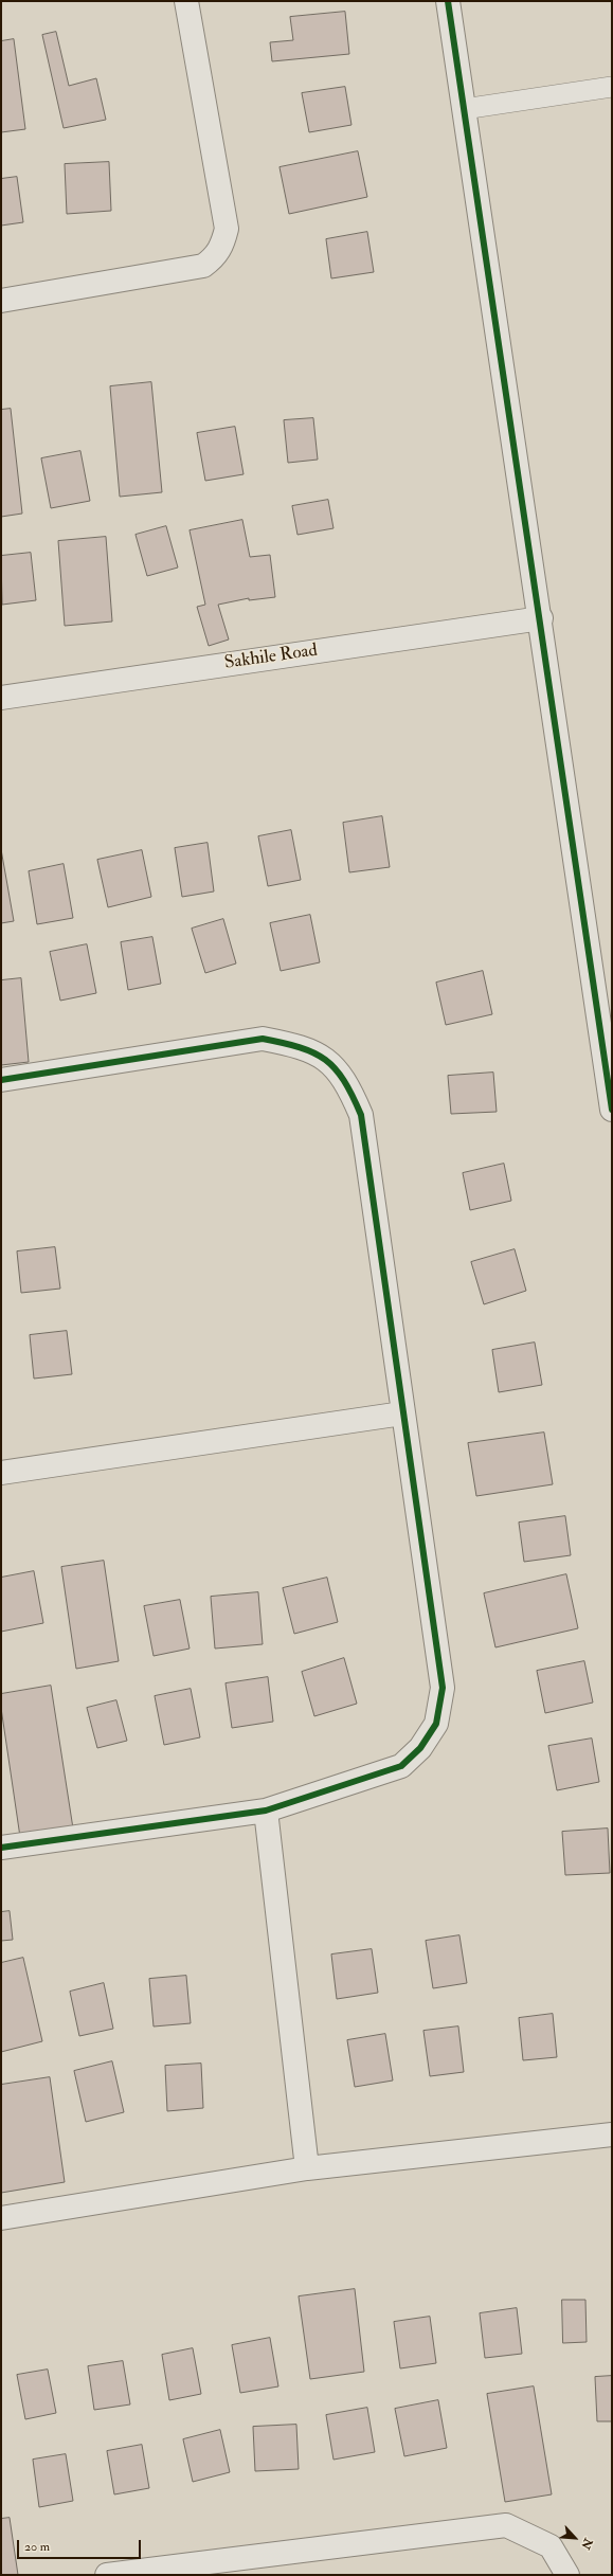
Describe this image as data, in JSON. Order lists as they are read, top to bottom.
{
  "streets": {
    "street": ["Sakhile Road"]
  },
  "scale_bar": "20 m",
  "north": "bottom right"
}
